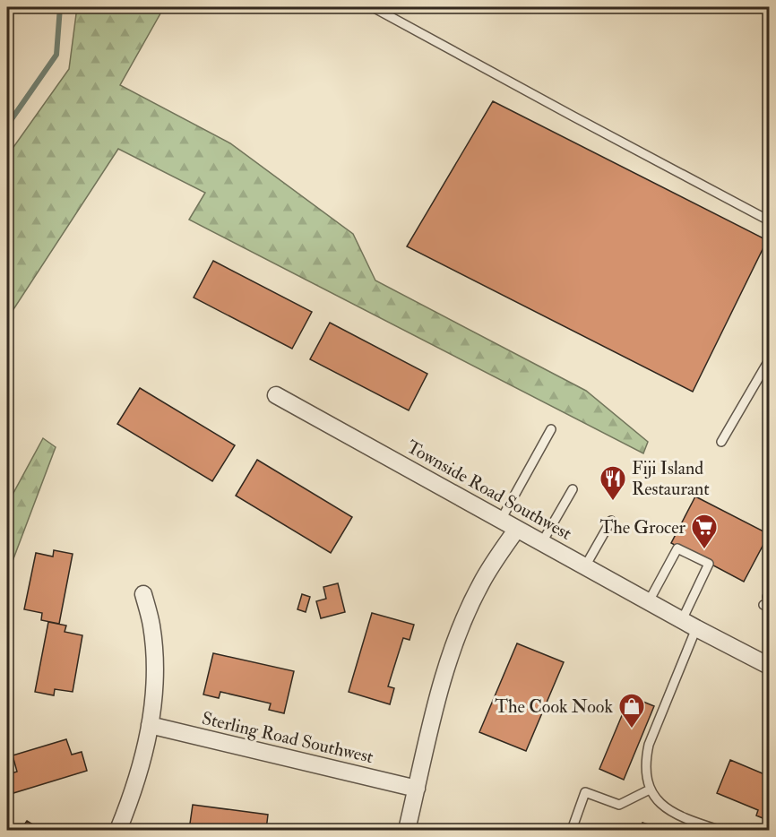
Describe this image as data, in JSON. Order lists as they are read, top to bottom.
{
  "streets": {
    "street": ["Townside Road Southwest", "Sterling Road Southwest"]
  },
  "places": {
    "restaurant": ["Fiji Island Restaurant"],
    "supermarket": ["The Grocer"],
    "shop": ["The Cook Nook"]
  }
}
